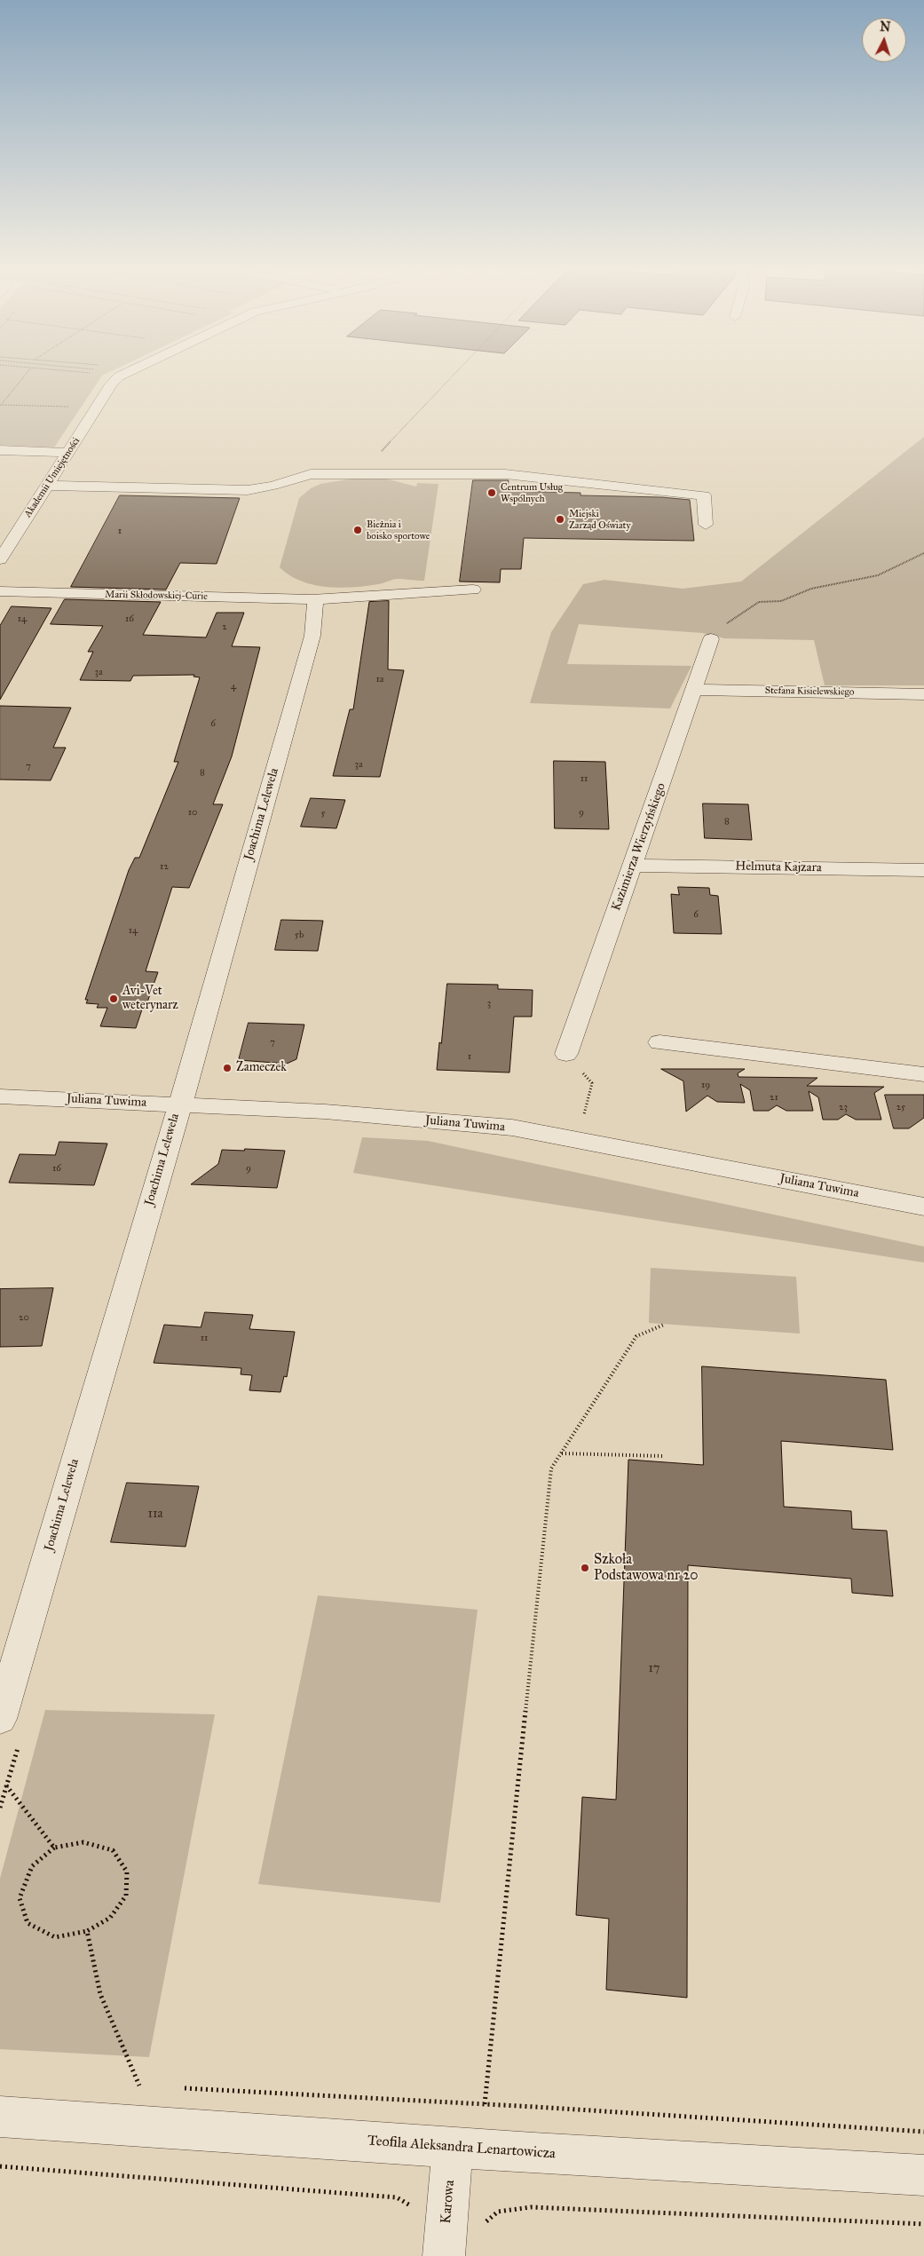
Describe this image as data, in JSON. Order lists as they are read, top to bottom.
{
  "streets": {
    "street": [
      "Akademii Umiejętności",
      "Marii Skłodowskiej-Curie",
      "Stefana Kisielewskiego",
      "Joachima Lelewela",
      "Kazimierza Wierzyńskiego",
      "Helmuta Kajzara",
      "Juliana Tuwima",
      "Teofila Aleksandra Lenartowicza",
      "Karowa"
    ]
  },
  "crossings": [
    ["Marii Skłodowskiej-Curie", "Joachima Lelewela"],
    ["Stefana Kisielewskiego", "Kazimierza Wierzyńskiego"],
    ["Joachima Lelewela", "Juliana Tuwima"],
    ["Kazimierza Wierzyńskiego", "Helmuta Kajzara"],
    ["Teofila Aleksandra Lenartowicza", "Karowa"]
  ],
  "places": [
    "Centrum Usług Wspólnych",
    "Miejski Zarząd Oświaty",
    "Bieżnia i boisko sportowe",
    "Avi-Vet weterynarz",
    "Zameczek",
    "Szkoła Podstawowa nr 20"
  ],
  "house_numbers": [
    "1",
    "14",
    "16",
    "2",
    "3a",
    "1a",
    "4",
    "6",
    "3a",
    "7",
    "8",
    "11",
    "10",
    "9",
    "5",
    "8",
    "12",
    "6",
    "14",
    "5b",
    "3",
    "7",
    "1",
    "19",
    "21",
    "23",
    "25",
    "16",
    "9",
    "20",
    "11",
    "11a",
    "17"
  ],
  "north": "top"
}
